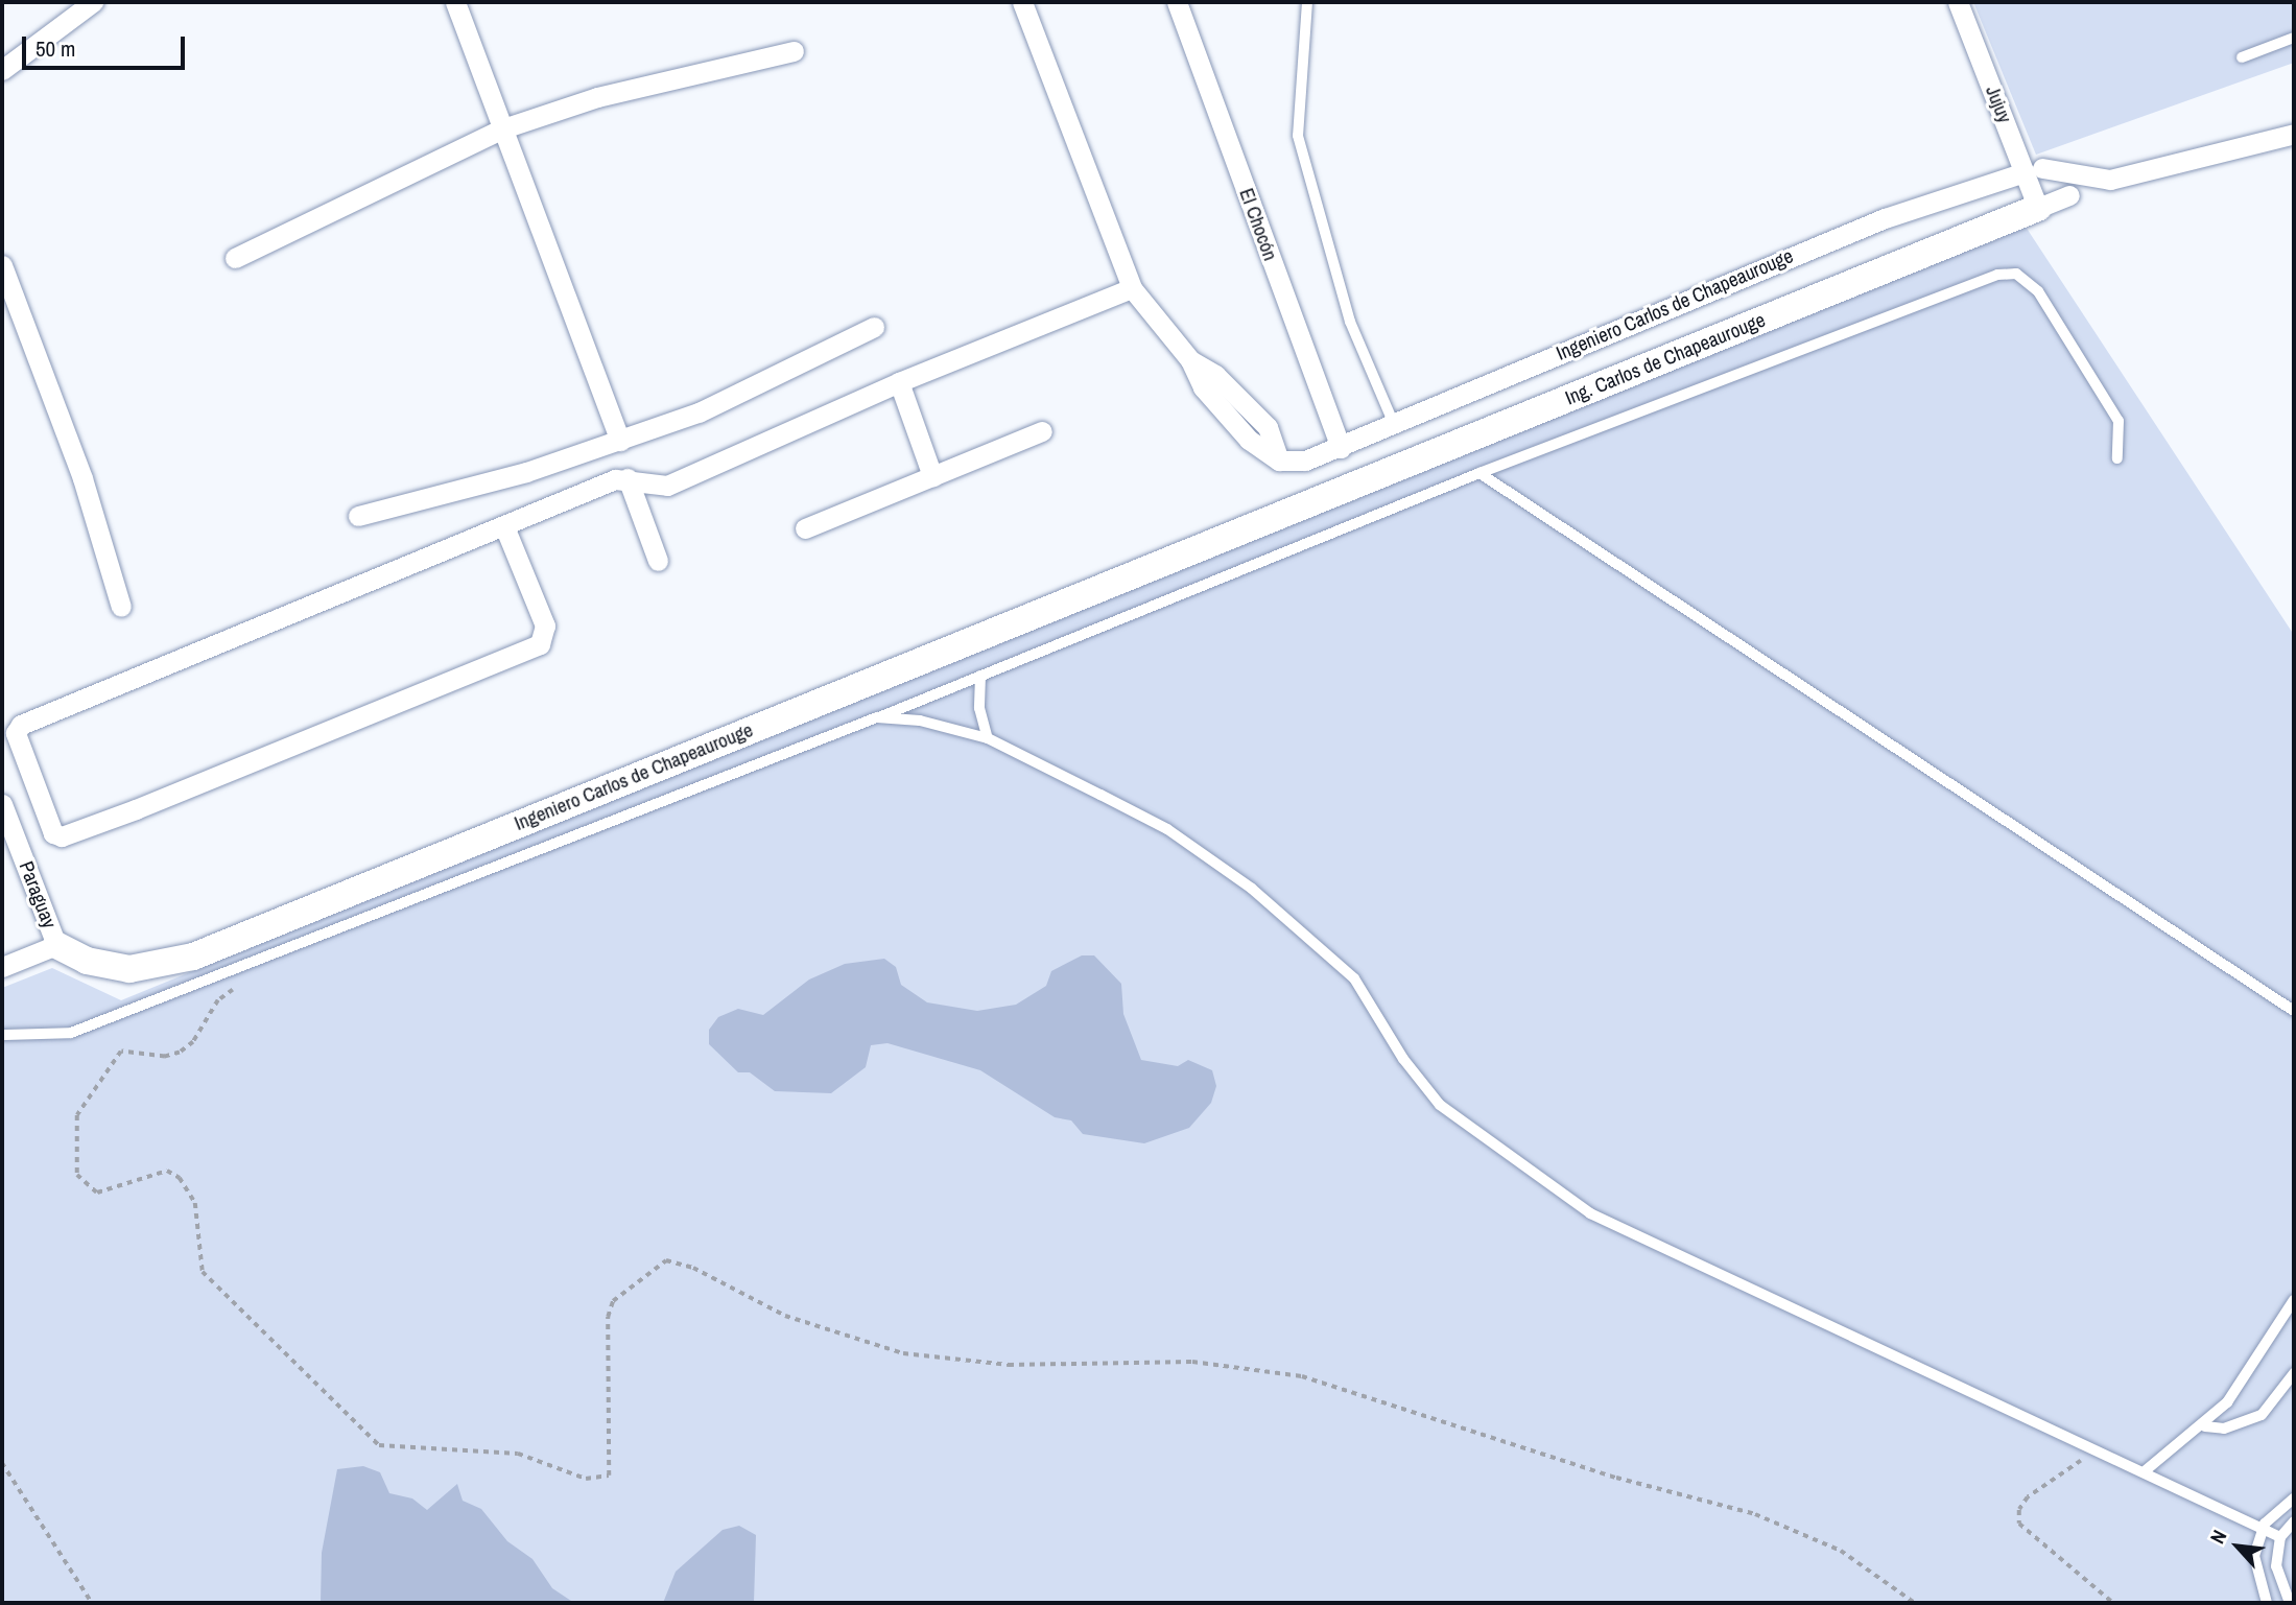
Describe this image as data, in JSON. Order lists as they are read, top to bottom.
{
  "streets": {
    "street": [
      "Jujuy",
      "El Chocón",
      "Ingeniero Carlos de Chapeaurouge",
      "Ing. Carlos de Chapeaurouge",
      "Paraguay"
    ]
  },
  "crossings": [
    ["Jujuy", "Ingeniero Carlos de Chapeaurouge"],
    ["Jujuy", "Ing. Carlos de Chapeaurouge"],
    ["El Chocón", "Ingeniero Carlos de Chapeaurouge"],
    ["Ingeniero Carlos de Chapeaurouge", "Ing. Carlos de Chapeaurouge"],
    ["Ingeniero Carlos de Chapeaurouge", "Paraguay"]
  ],
  "scale_bar": "50 m",
  "north": "top left"
}
